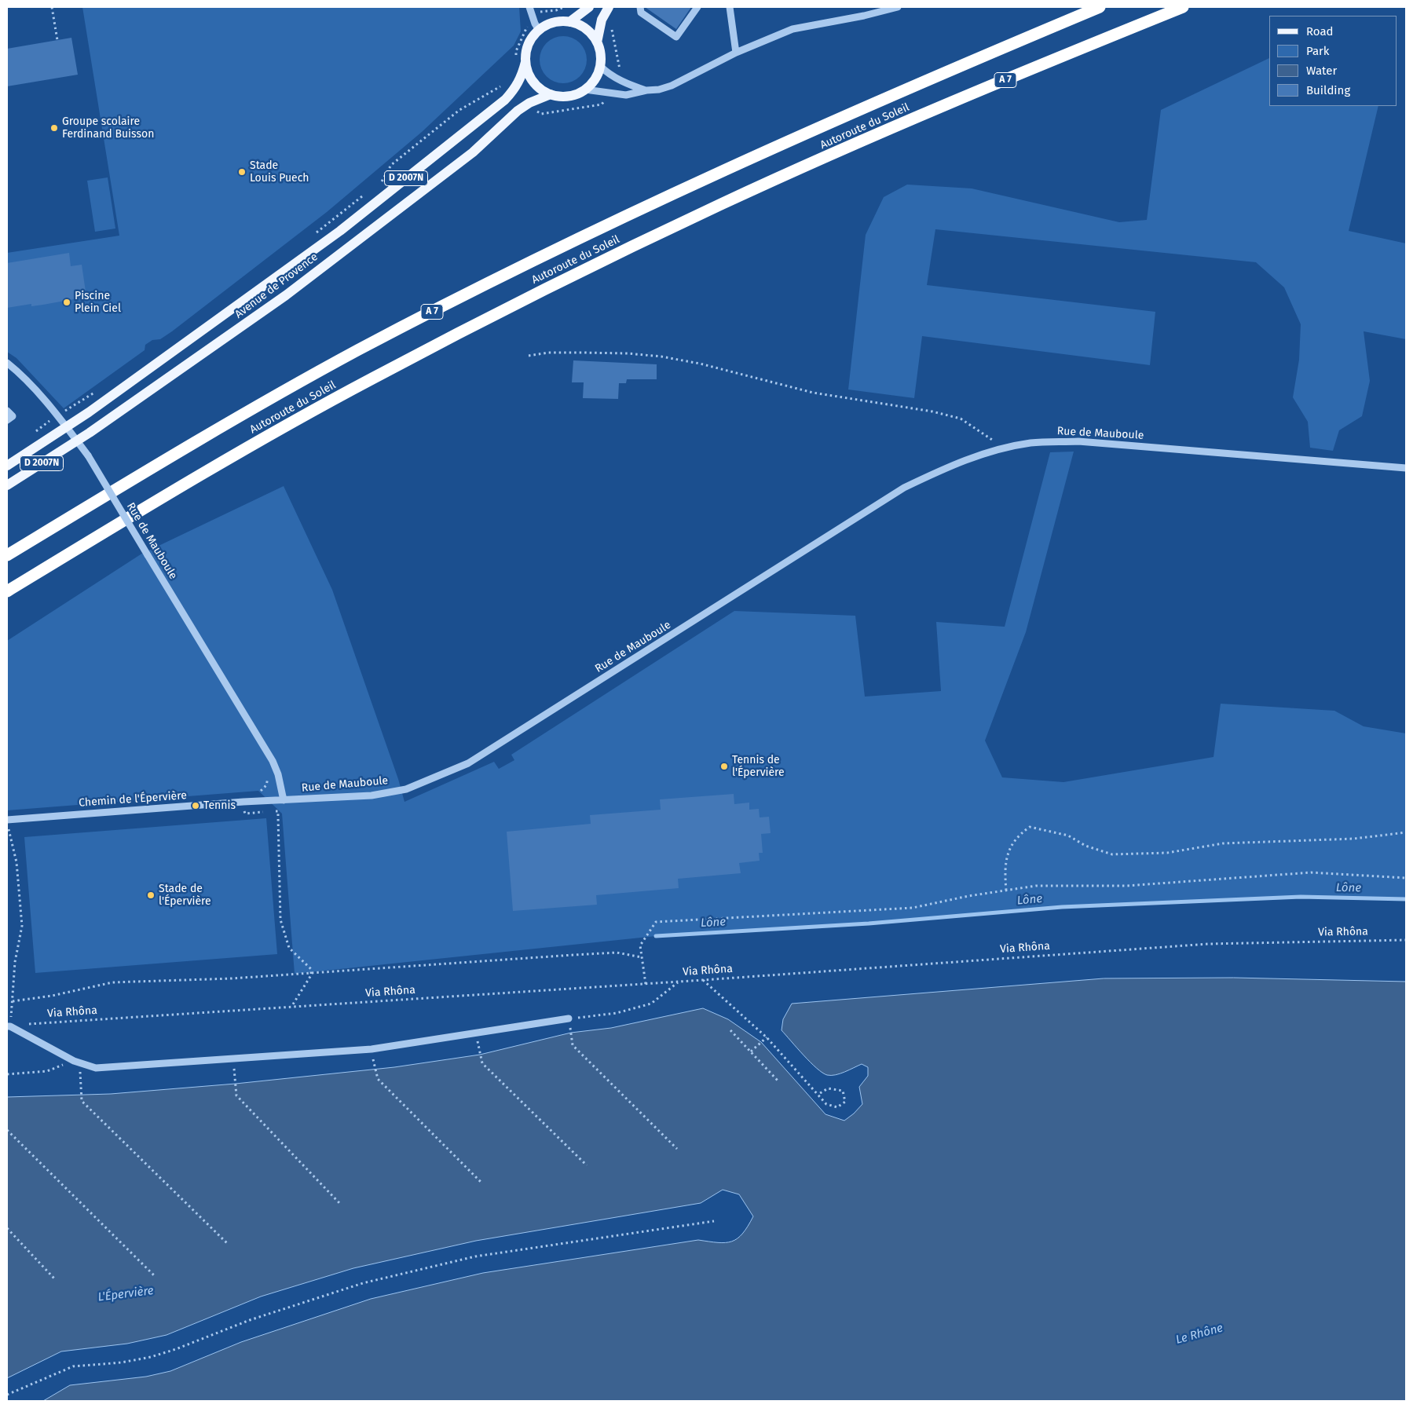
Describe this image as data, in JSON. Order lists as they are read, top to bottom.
{
  "streets": {
    "highway": ["A 7", "Autoroute du Soleil"],
    "main road": ["D 2007N", "Avenue de Provence"],
    "street": ["Rue de Mauboule", "Chemin de l'Épervière"],
    "path": ["Via Rhôna"]
  },
  "crossings": [
    ["Avenue de Provence", "Rue de Mauboule"],
    ["Rue de Mauboule", "Chemin de l'Épervière"]
  ],
  "water": ["Lône", "L'Épervière", "Le Rhône"],
  "places": [
    "Groupe scolaire Ferdinand Buisson",
    "Stade Louis Puech",
    "Piscine Plein Ciel",
    "Tennis de l'Épervière",
    "Tennis",
    "Stade de l'Épervière"
  ],
  "legend": [
    "Road",
    "Park",
    "Water",
    "Building"
  ]
}
